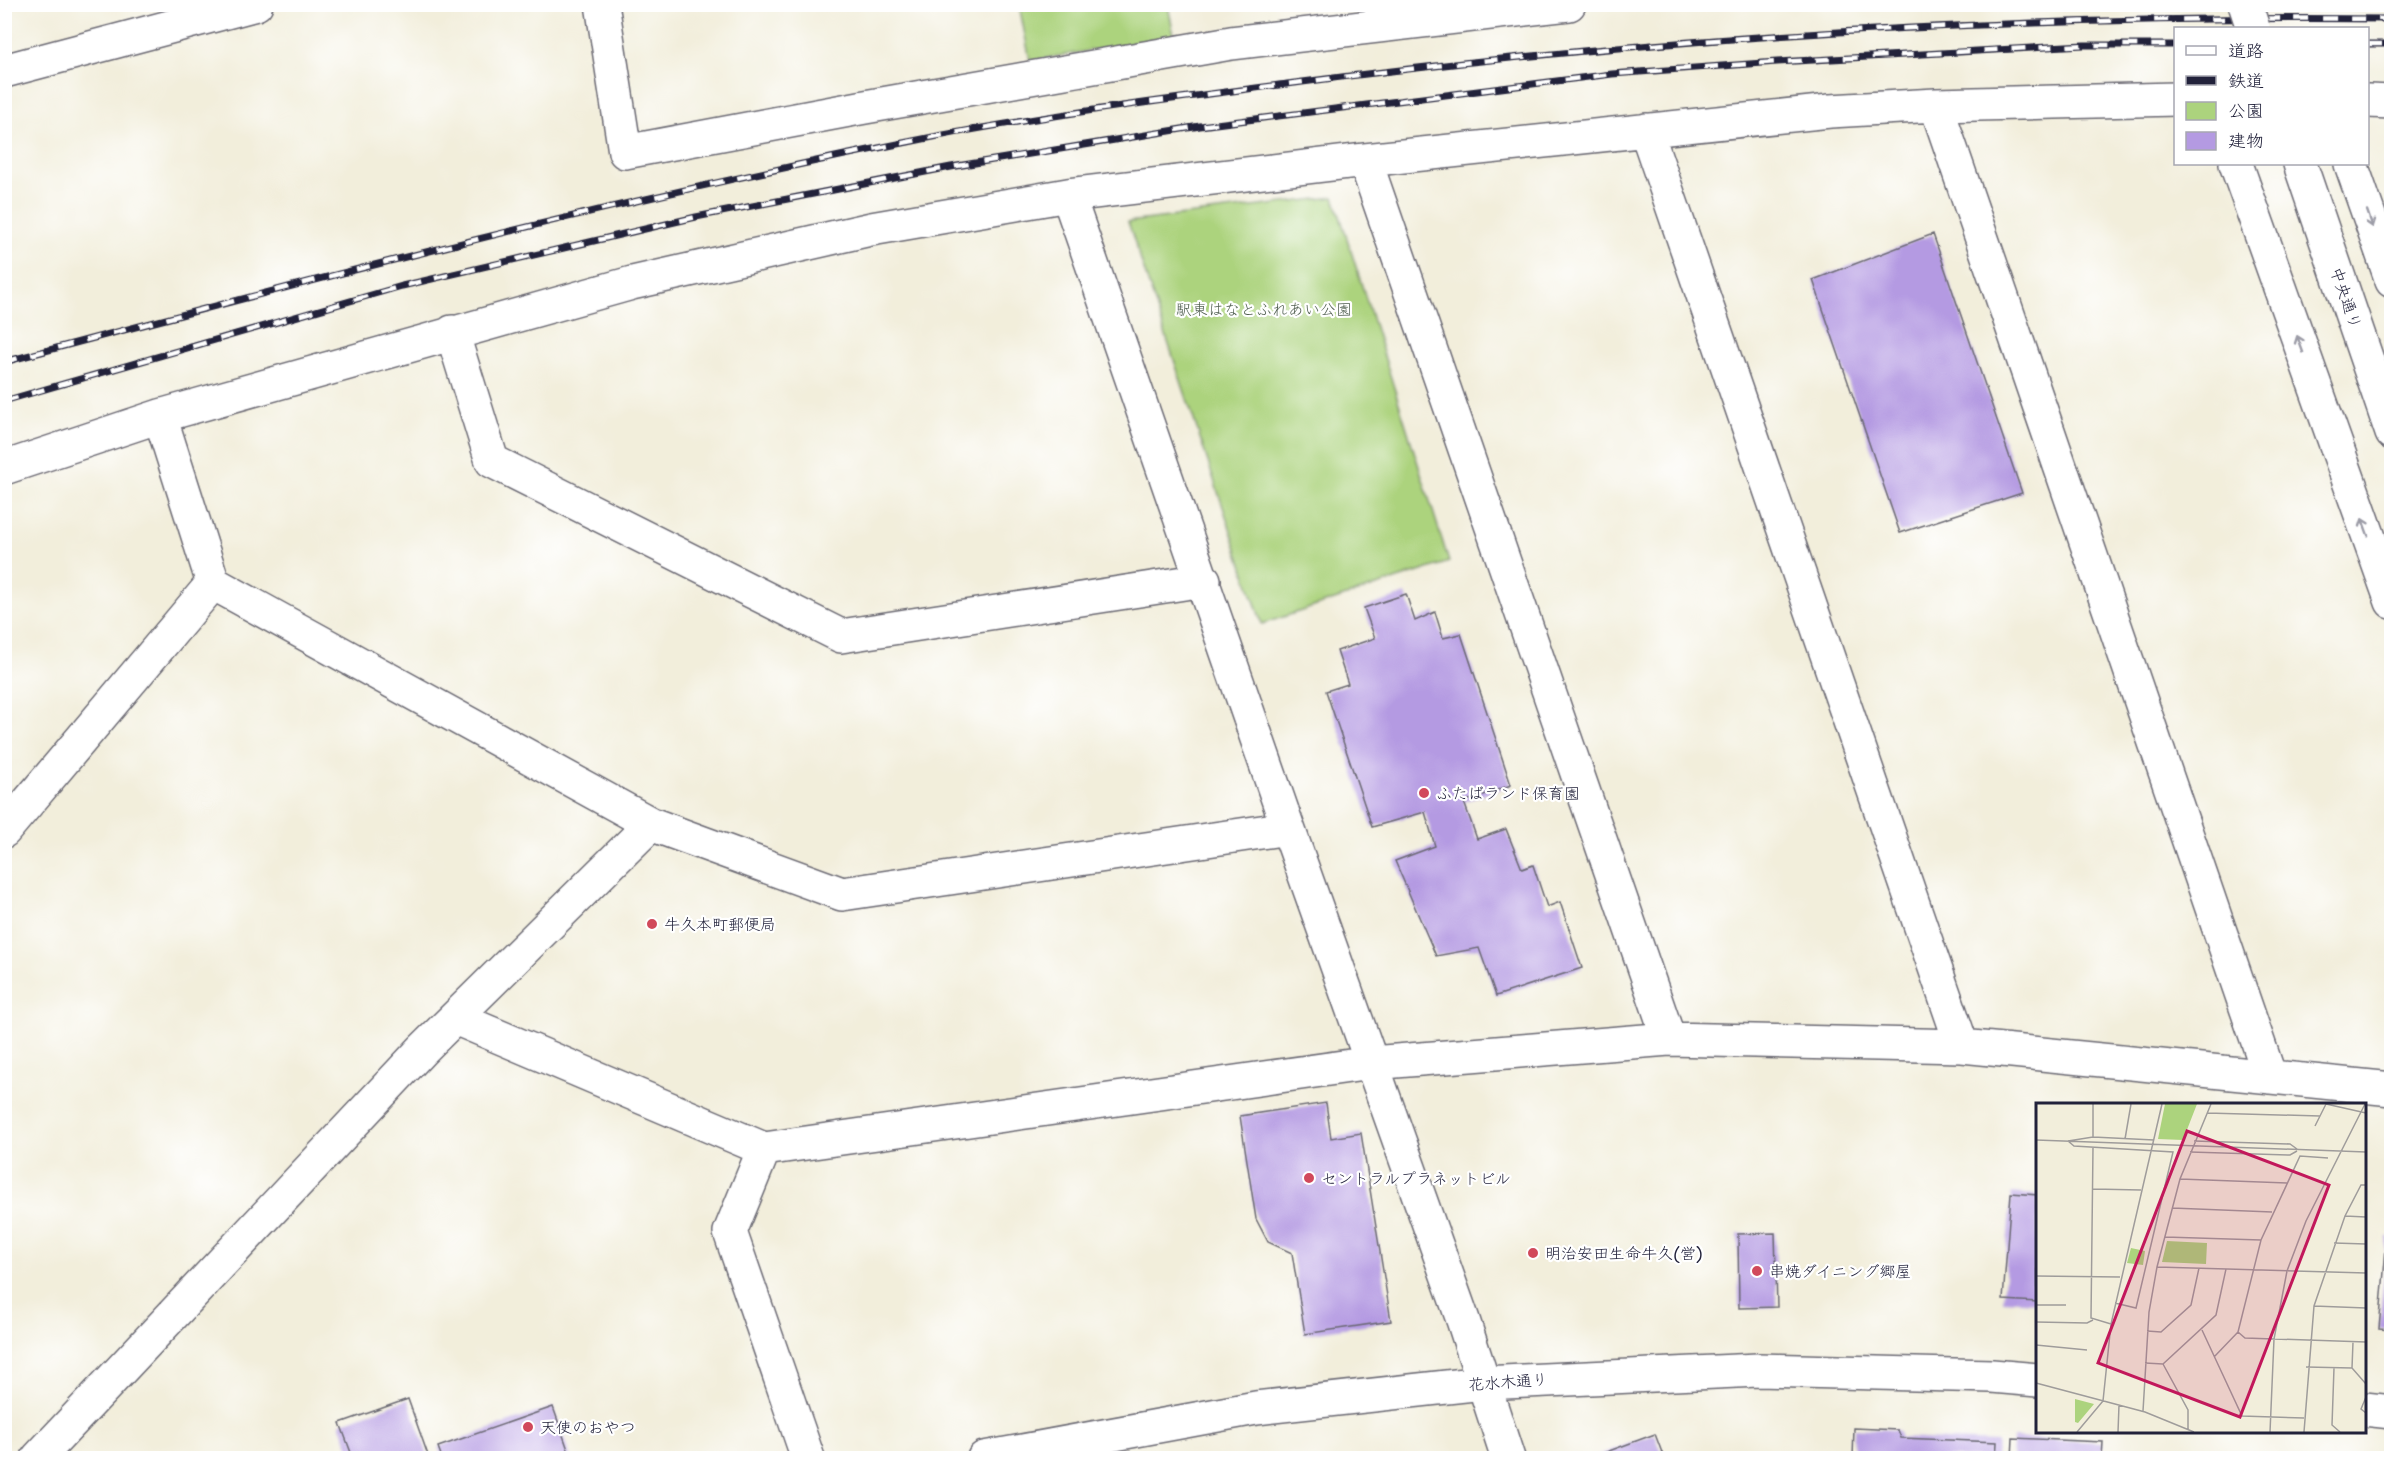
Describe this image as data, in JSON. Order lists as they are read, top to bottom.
{
  "streets": {
    "street": ["中央通り", "花水木通り"]
  },
  "parks": ["駅東はなとふれあい公園"],
  "places": [
    "ふたばランド保育園",
    "牛久本町郵便局",
    "セントラルプラネットビル",
    "明治安田生命牛久(営)",
    "串焼ダイニング郷屋",
    "天使のおやつ"
  ],
  "legend": [
    "道路",
    "鉄道",
    "公園",
    "建物"
  ]
}
